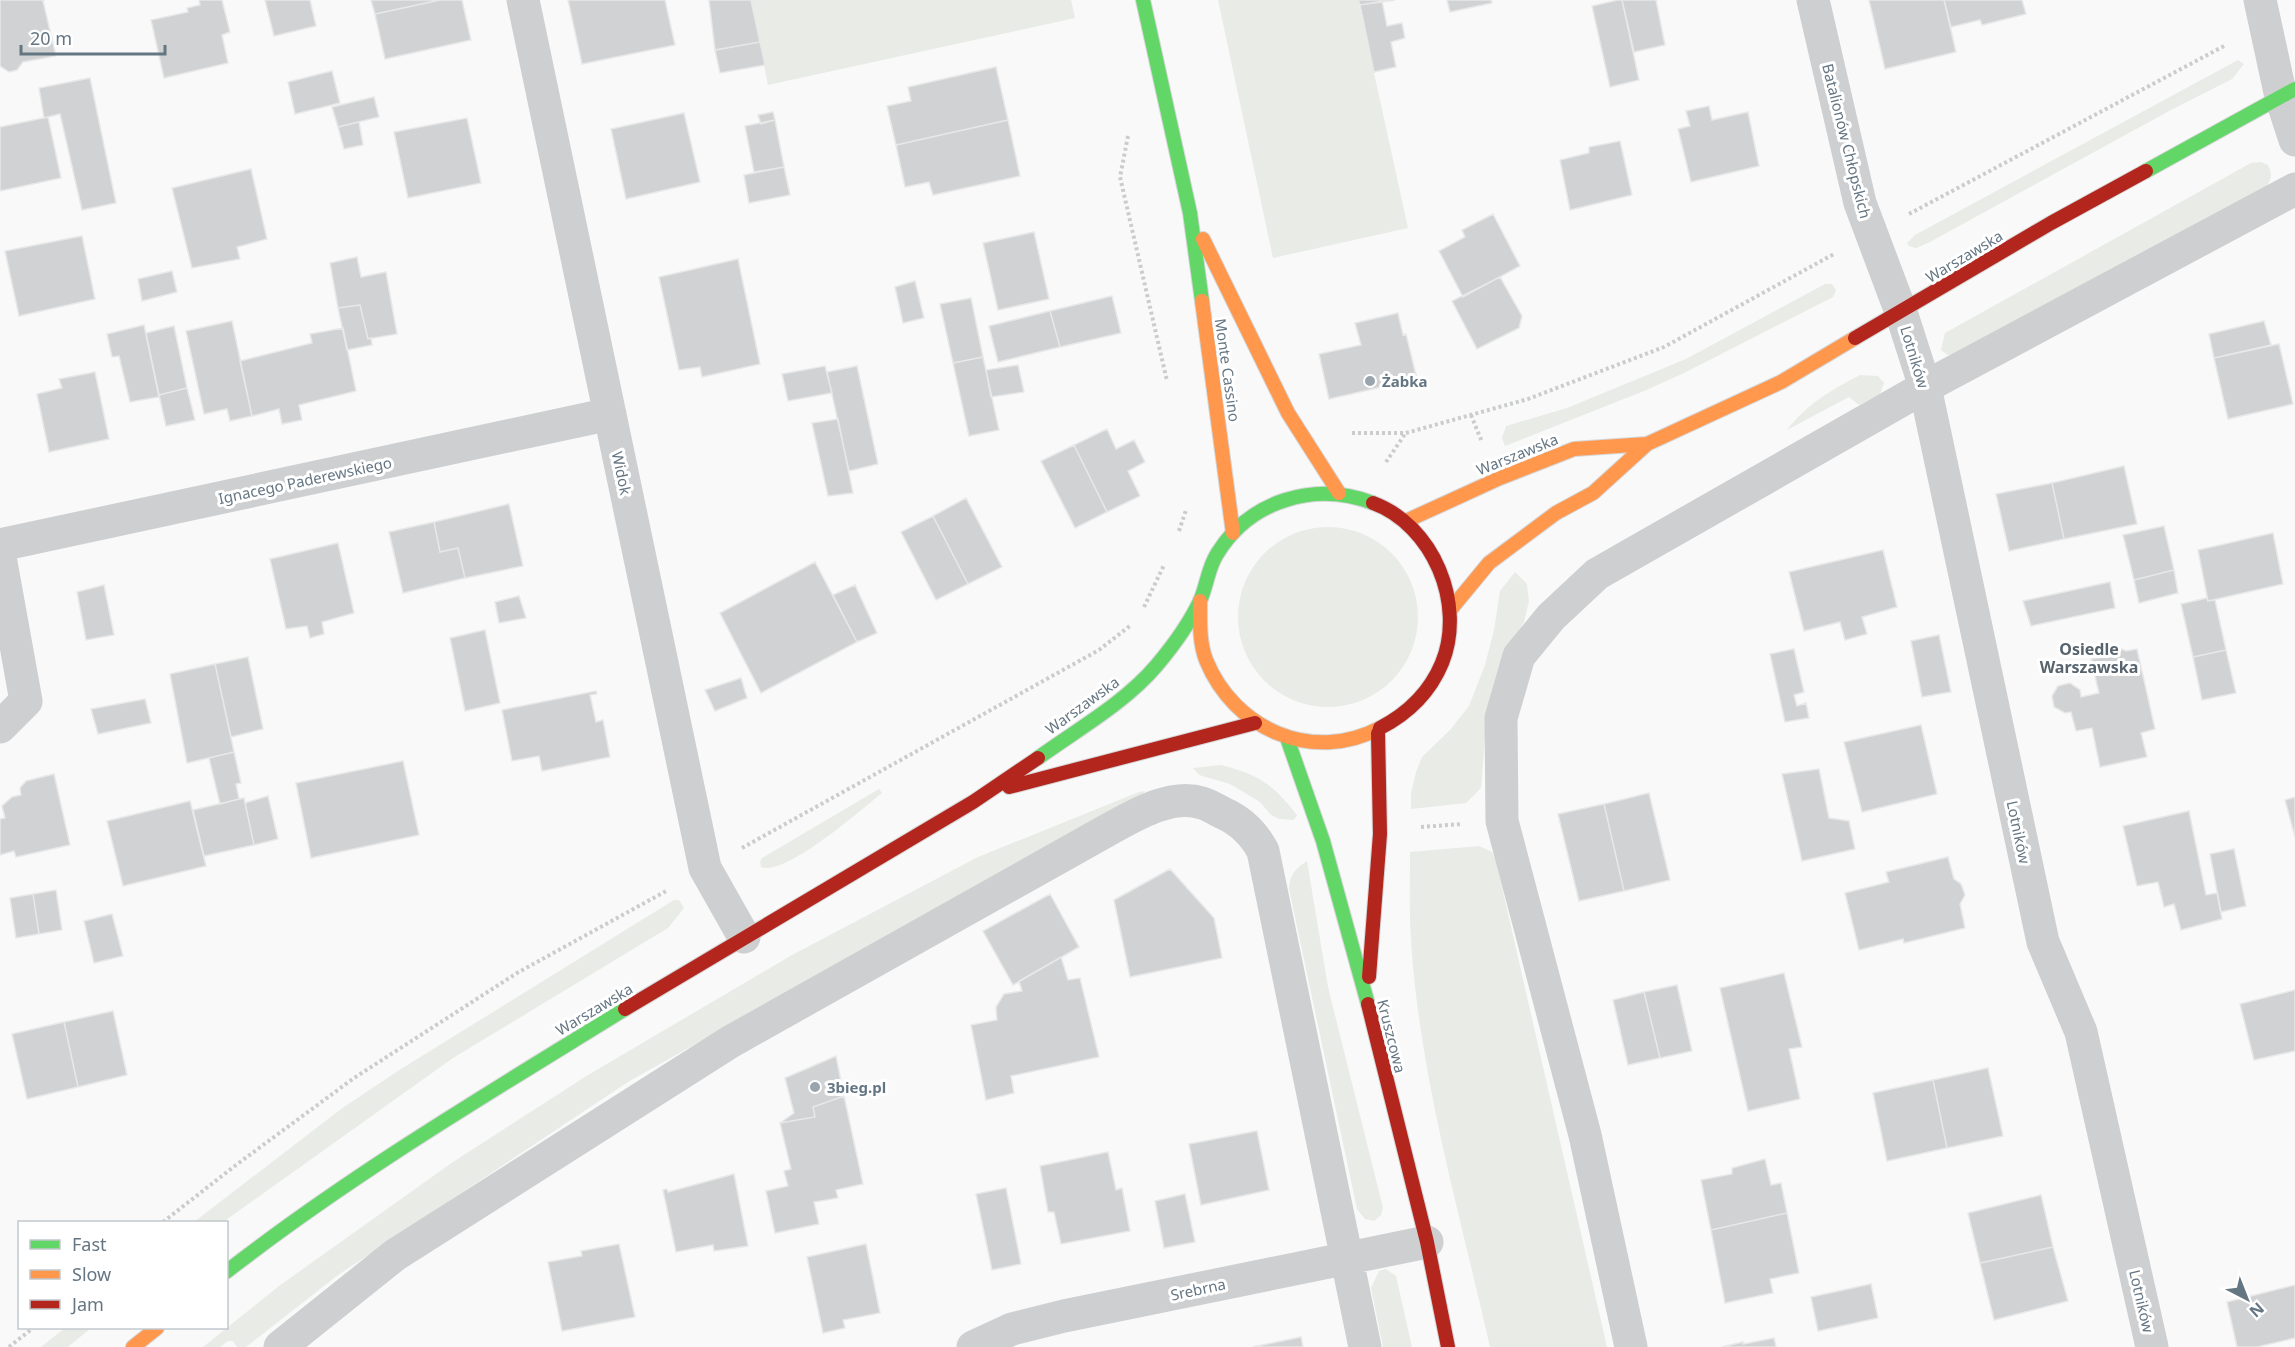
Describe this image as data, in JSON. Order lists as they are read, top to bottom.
{
  "streets": {
    "main road": ["Warszawska", "Monte Cassino", "Kruszcowa"],
    "street": [
      "Batalionów Chłopskich",
      "Lotników",
      "Widok",
      "Ignacego Paderewskiego",
      "Srebrna"
    ]
  },
  "crossings": [
    ["Batalionów Chłopskich", "Warszawska"],
    ["Batalionów Chłopskich", "Lotników"],
    ["Warszawska", "Lotników"],
    ["Warszawska", "Widok"],
    ["Widok", "Ignacego Paderewskiego"],
    ["Kruszcowa", "Srebrna"]
  ],
  "districts": ["Osiedle Warszawska"],
  "places": ["Żabka", "3bieg.pl"],
  "legend": ["Fast", "Slow", "Jam"],
  "scale_bar": "20 m",
  "north": "bottom right"
}
